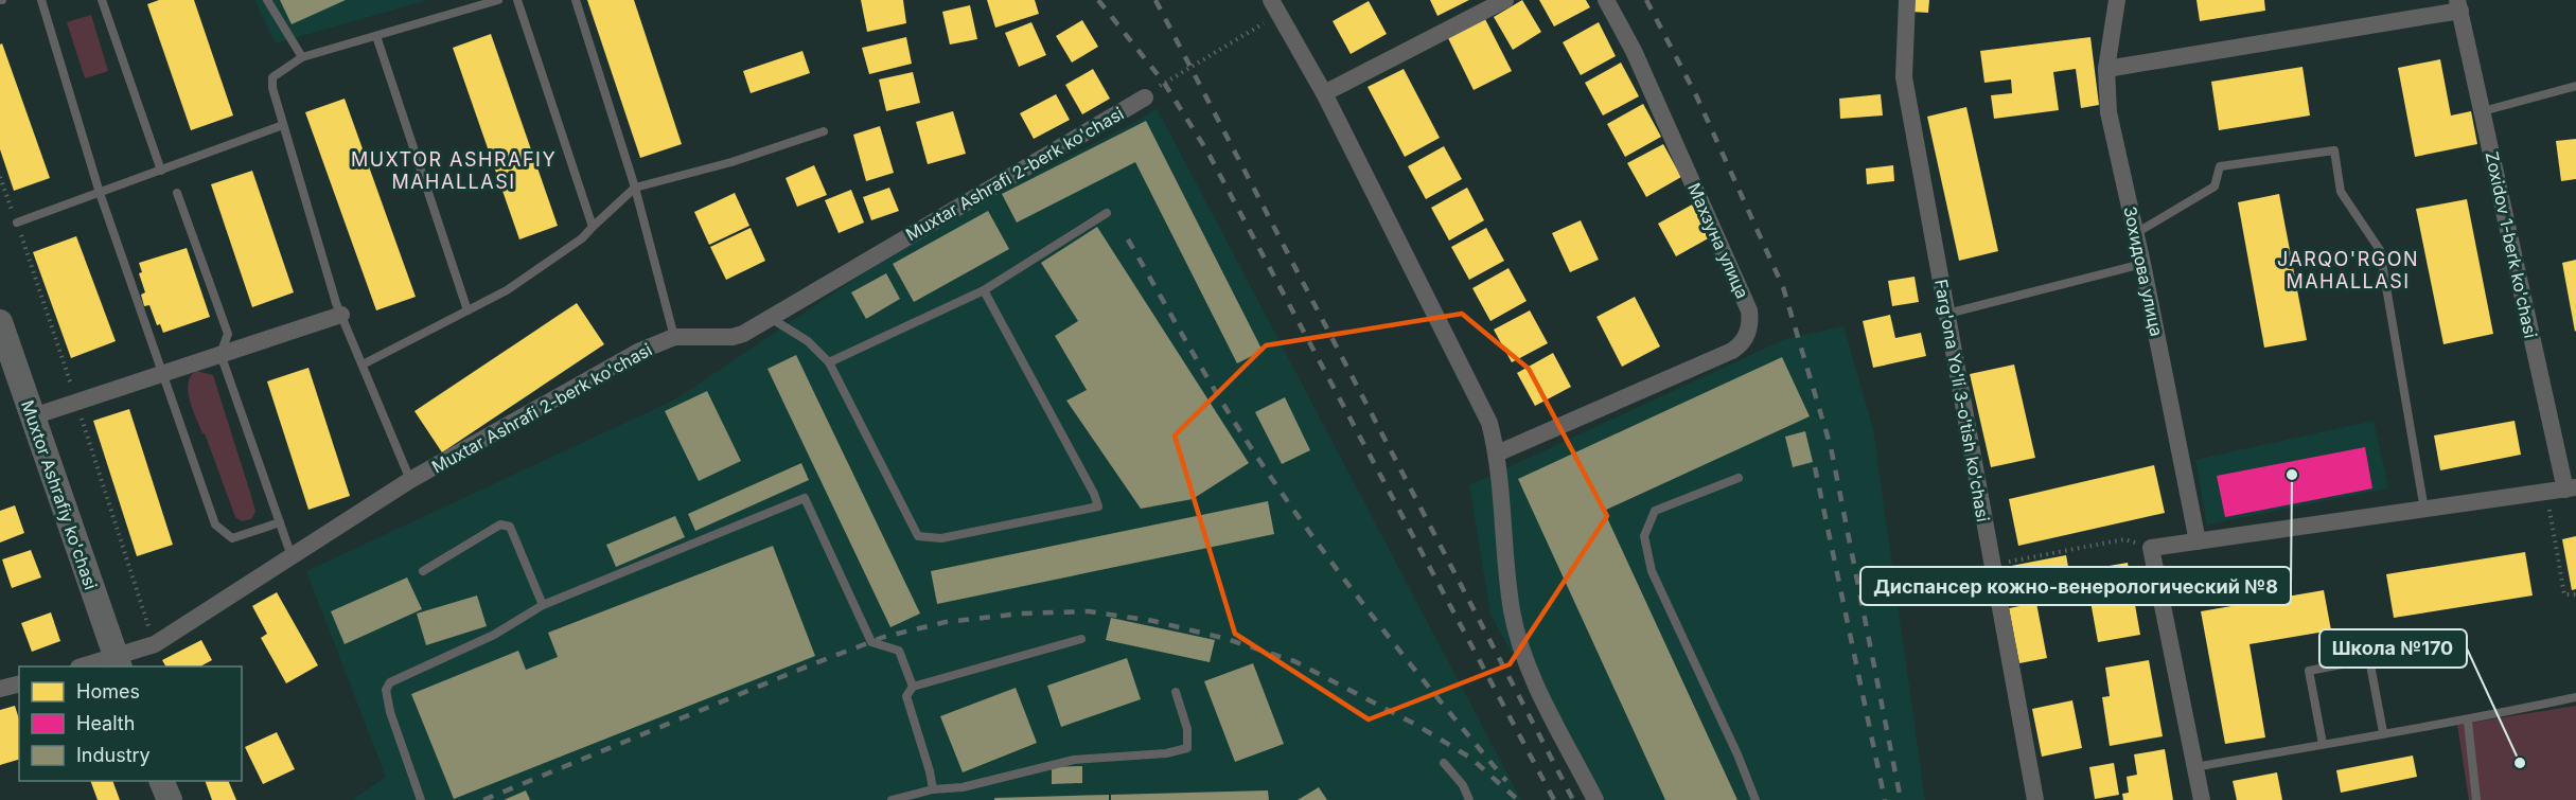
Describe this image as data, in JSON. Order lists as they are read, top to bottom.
{
  "streets": {
    "main road": ["Muxtor Ashrafiy ko'chasi"],
    "street": [
      "Muxtar Ashrafi 2-berk ko'chasi",
      "Махзуна улица",
      "Zoxidov 1-berk ko'chasi",
      "Зохидова улица",
      "Farg'ona Yo'li 3-o'tish ko'chasi"
    ]
  },
  "crossings": [
    ["Muxtar Ashrafi 2-berk ko'chasi", "Muxtor Ashrafiy ko'chasi"]
  ],
  "districts": ["MUXTOR ASHRAFIY MAHALLASI", "JARQO'RGON MAHALLASI"],
  "places": ["Диспансер кожно-венерологический №8", "Школа №170"],
  "legend": ["Homes", "Health", "Industry"]
}
